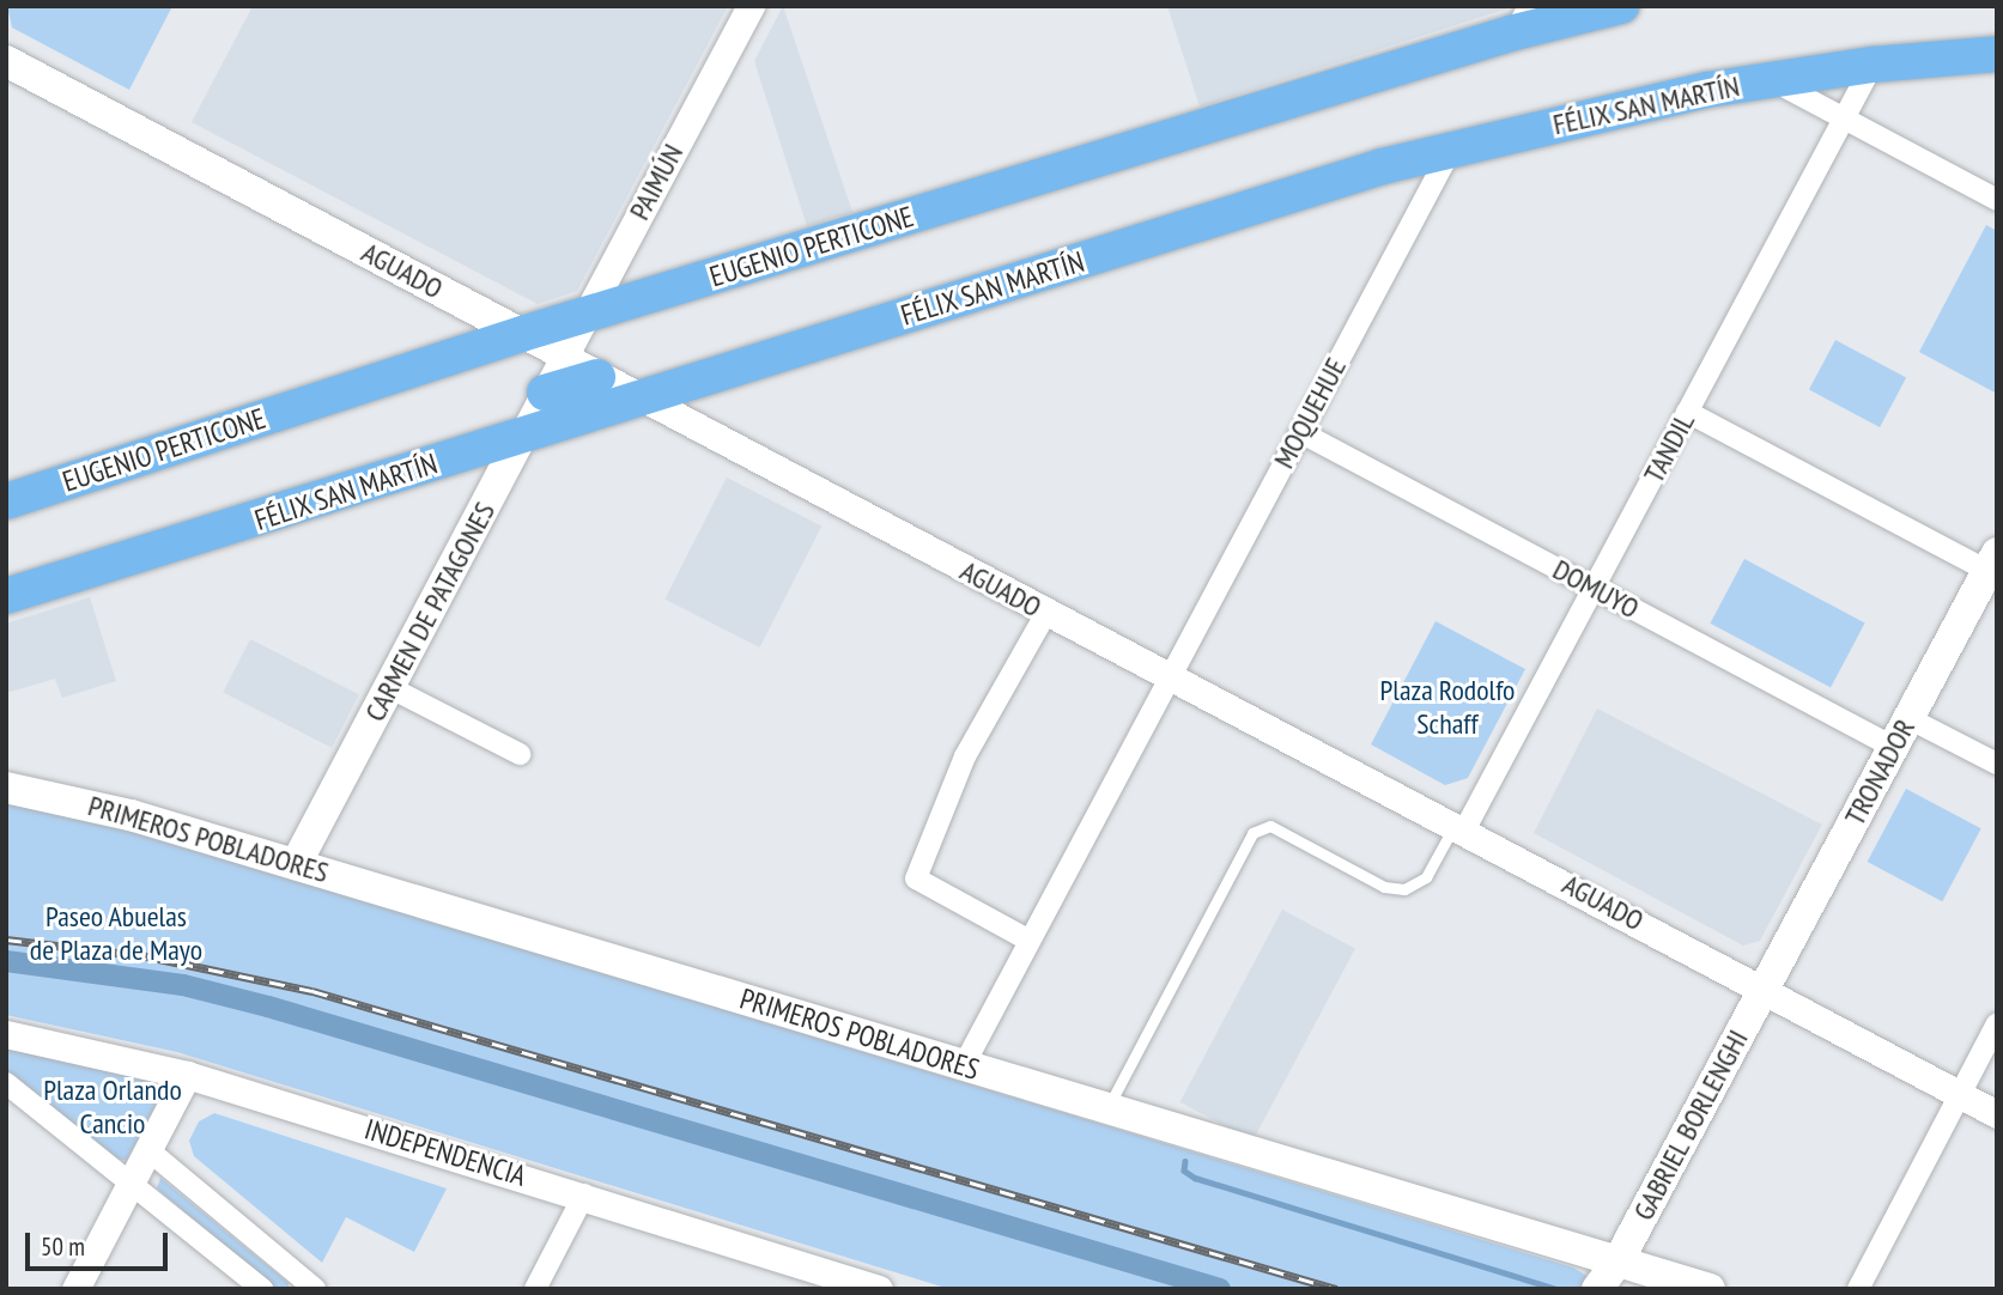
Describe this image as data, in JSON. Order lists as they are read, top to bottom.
{
  "streets": {
    "highway": ["FÉLIX SAN MARTÍN", "EUGENIO PERTICONE"],
    "main road": [
      "AGUADO",
      "CARMEN DE PATAGONES",
      "TRONADOR",
      "PRIMEROS POBLADORES",
      "GABRIEL BORLENGHI"
    ],
    "street": [
      "PAIMÚN",
      "MOQUEHUE",
      "TANDIL",
      "DOMUYO",
      "INDEPENDENCIA"
    ]
  },
  "crossings": [
    ["FÉLIX SAN MARTÍN", "AGUADO"],
    ["FÉLIX SAN MARTÍN", "MOQUEHUE"],
    ["FÉLIX SAN MARTÍN", "TANDIL"],
    ["FÉLIX SAN MARTÍN", "CARMEN DE PATAGONES"],
    ["PAIMÚN", "EUGENIO PERTICONE"],
    ["PAIMÚN", "AGUADO"],
    ["PAIMÚN", "CARMEN DE PATAGONES"],
    ["EUGENIO PERTICONE", "AGUADO"],
    ["AGUADO", "MOQUEHUE"],
    ["AGUADO", "TANDIL"],
    ["AGUADO", "CARMEN DE PATAGONES"],
    ["AGUADO", "TRONADOR"],
    ["AGUADO", "GABRIEL BORLENGHI"],
    ["MOQUEHUE", "DOMUYO"],
    ["MOQUEHUE", "PRIMEROS POBLADORES"],
    ["TANDIL", "DOMUYO"],
    ["DOMUYO", "TRONADOR"],
    ["CARMEN DE PATAGONES", "PRIMEROS POBLADORES"],
    ["TRONADOR", "GABRIEL BORLENGHI"],
    ["PRIMEROS POBLADORES", "GABRIEL BORLENGHI"]
  ],
  "parks": ["Plaza Rodolfo Schaff", "Paseo Abuelas de Plaza de Mayo", "Plaza Orlando Cancio"],
  "scale_bar": "50 m"
}
